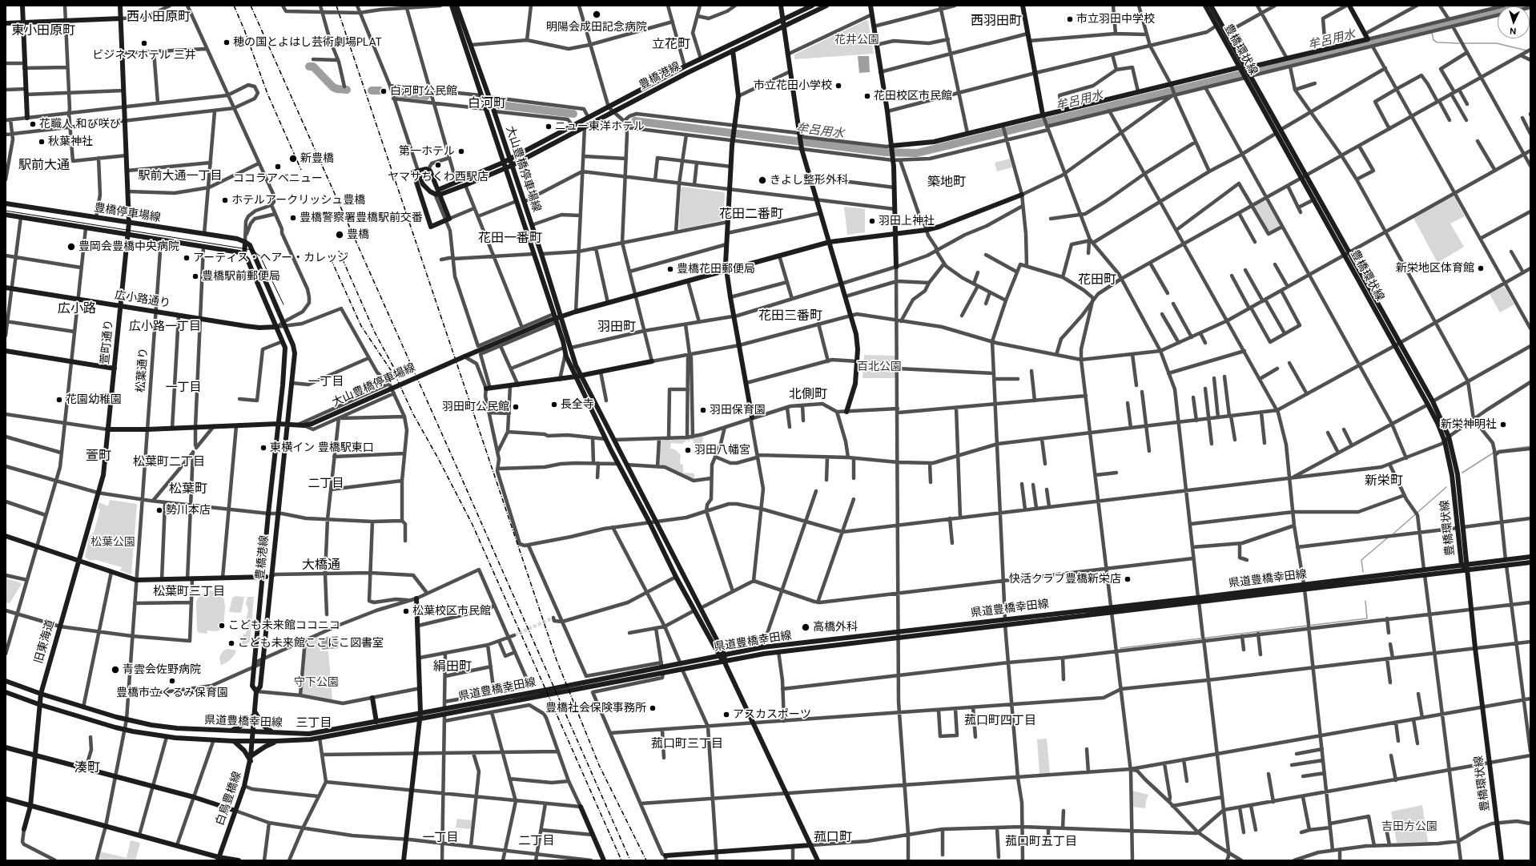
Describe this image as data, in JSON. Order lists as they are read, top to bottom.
{
  "streets": {
    "main road": [
      "豊橋環状線",
      "豊橋港線",
      "大山豊橋停車場線",
      "豊橋停車場線",
      "広小路通り",
      "萱町通り",
      "県道豊橋幸田線",
      "旧東海道",
      "白鳥豊橋線"
    ],
    "street": ["松葉通り"]
  },
  "crossings": [
    ["豊橋環状線", "県道豊橋幸田線"],
    ["豊橋港線", "大山豊橋停車場線"],
    ["豊橋港線", "県道豊橋幸田線"],
    ["豊橋港線", "白鳥豊橋線"],
    ["大山豊橋停車場線", "萱町通り"],
    ["大山豊橋停車場線", "松葉通り"],
    ["豊橋停車場線", "萱町通り"],
    ["豊橋停車場線", "松葉通り"],
    ["広小路通り", "萱町通り"],
    ["広小路通り", "松葉通り"],
    ["萱町通り", "旧東海道"],
    ["松葉通り", "県道豊橋幸田線"],
    ["県道豊橋幸田線", "旧東海道"],
    ["県道豊橋幸田線", "白鳥豊橋線"]
  ],
  "districts": [
    "西小田原町",
    "西羽田町",
    "東小田原町",
    "立花町",
    "白河町",
    "駅前大通",
    "駅前大通一丁目",
    "築地町",
    "花田二番町",
    "花田一番町",
    "花田町",
    "広小路",
    "花田三番町",
    "広小路一丁目",
    "羽田町",
    "一丁目",
    "一丁目",
    "北側町",
    "萱町",
    "松葉町二丁目",
    "新栄町",
    "二丁目",
    "松葉町",
    "大橋通",
    "松葉町三丁目",
    "絹田町",
    "菰口町四丁目",
    "三丁目",
    "菰口町三丁目",
    "湊町",
    "一丁目",
    "菰口町",
    "二丁目",
    "菰口町五丁目"
  ],
  "water": ["牟呂用水"],
  "parks": [
    "花井公園",
    "百北公園",
    "松葉公園",
    "守下公園",
    "吉田方公園"
  ],
  "places": [
    "明陽会成田記念病院",
    "市立羽田中学校",
    "穂の国とよはし芸術劇場PLAT",
    "ビジネスホテル 三井",
    "市立花田小学校",
    "白河町公民館",
    "花田校区市民館",
    "花職人 和び咲び",
    "ニュー東洋ホテル",
    "秋葉神社",
    "第一ホテル",
    "新豊橋",
    "ヤマサちくわ西駅店",
    "ココラアベニュー",
    "きよし整形外科",
    "ホテルアークリッシュ豊橋",
    "豊橋警察署豊橋駅前交番",
    "羽田上神社",
    "豊橋",
    "豊岡会豊橋中央病院",
    "アーティス・ヘアー・カレッジ",
    "新栄地区体育館",
    "豊橋花田郵便局",
    "豊橋駅前郵便局",
    "花園幼稚園",
    "長全寺",
    "羽田町公民館",
    "羽田保育園",
    "新栄神明社",
    "東横イン 豊橋駅東口",
    "羽田八幡宮",
    "勢川本店",
    "快活クラブ豊橋新栄店",
    "松葉校区市民館",
    "こども未来館ココニコ",
    "高橋外科",
    "こども未来館ここにこ図書室",
    "青雲会佐野病院",
    "豊橋市立くるみ保育園",
    "豊橋社会保険事務所",
    "アスカスポーツ"
  ],
  "north": "bottom"
}
